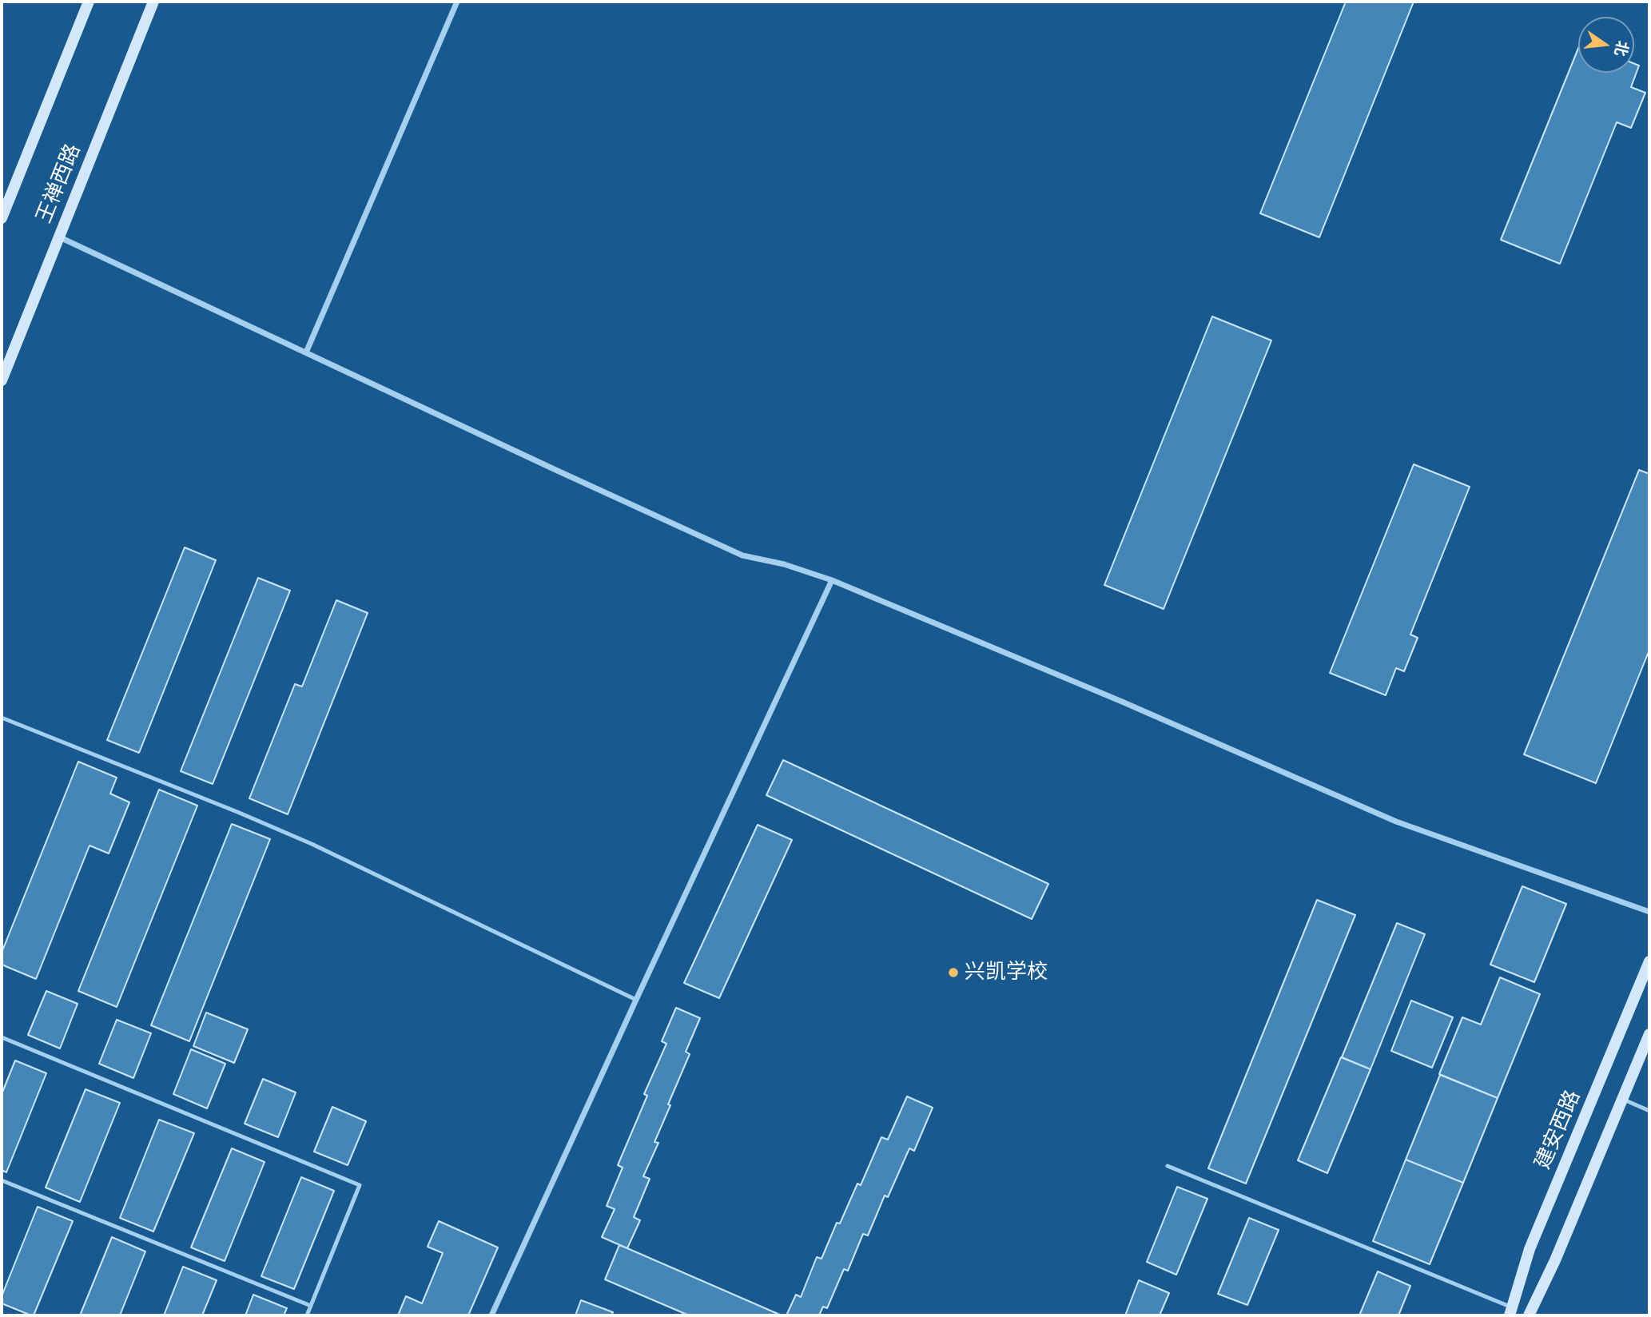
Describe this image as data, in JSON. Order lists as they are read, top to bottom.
{
  "streets": {
    "main road": ["王禅西路", "建安西路"]
  },
  "places": ["兴凯学校"],
  "north": "right"
}
